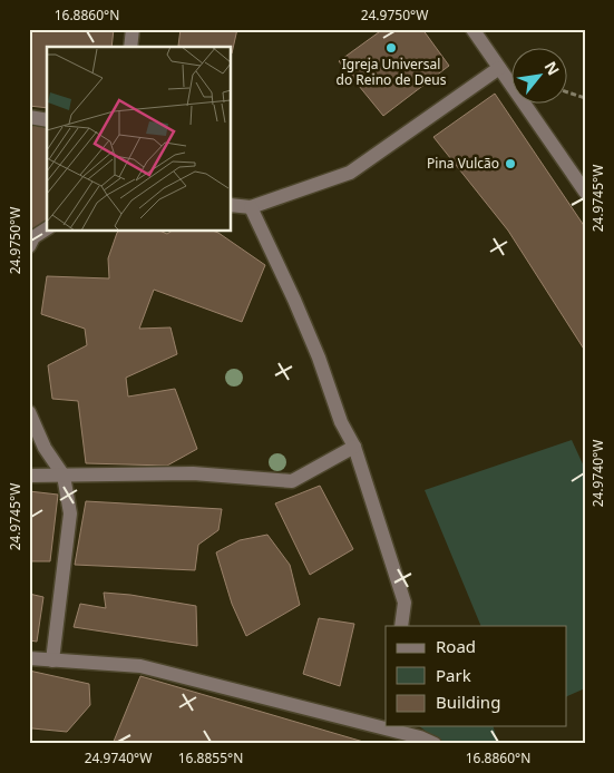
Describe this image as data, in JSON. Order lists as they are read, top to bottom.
{
  "places": ["Igreja Universal do Reino de Deus", "Pina Vulcão"],
  "legend": ["Road", "Park", "Building"],
  "north": "top right",
  "coordinates": [
    "16.8860°N",
    "24.9750°W",
    "24.9745°W",
    "24.9740°W",
    "16.8855°N"
  ]
}
